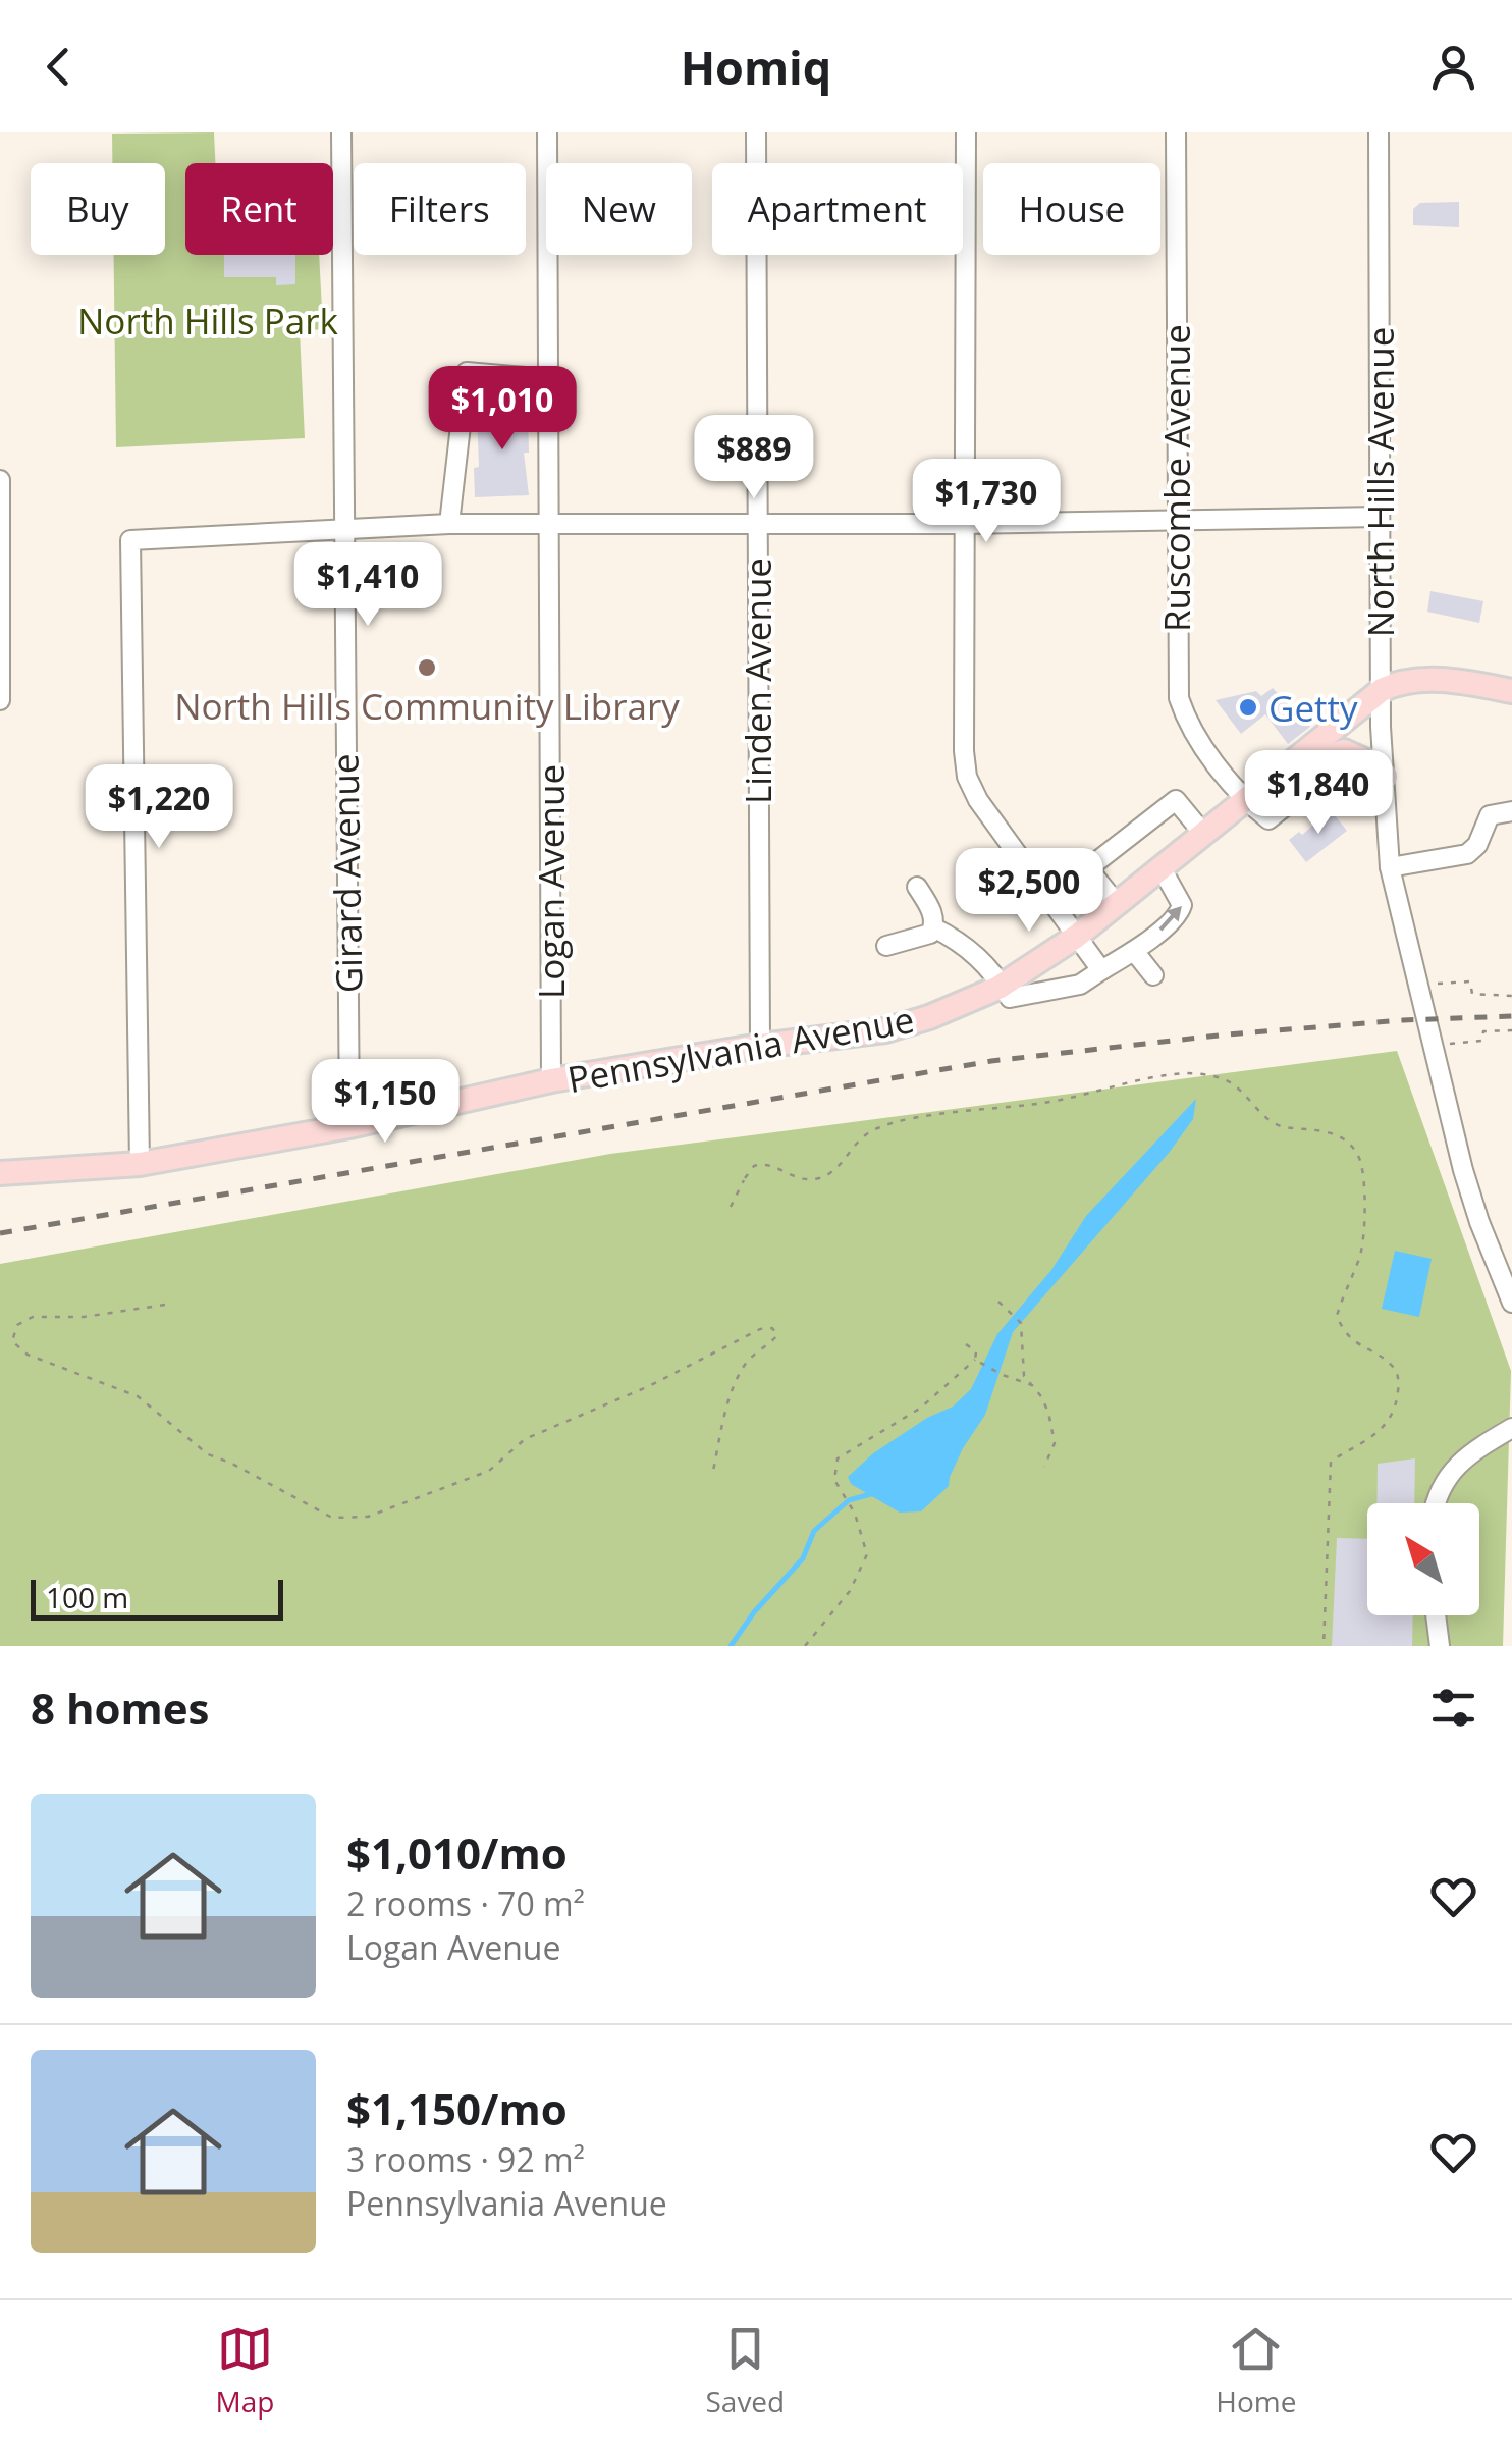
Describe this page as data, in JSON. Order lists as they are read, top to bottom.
{
  "streets": {
    "main road": ["Pennsylvania Avenue"],
    "street": [
      "Ruscombe Avenue",
      "North Hills Avenue",
      "Linden Avenue",
      "Girard Avenue",
      "Logan Avenue"
    ]
  },
  "crossings": [
    ["Ruscombe Avenue", "Pennsylvania Avenue"],
    ["North Hills Avenue", "Pennsylvania Avenue"],
    ["Linden Avenue", "Pennsylvania Avenue"],
    ["Girard Avenue", "Pennsylvania Avenue"],
    ["Logan Avenue", "Pennsylvania Avenue"]
  ],
  "parks": ["North Hills Park"],
  "places": ["North Hills Community Library", "Getty"],
  "scale_bar": "100 m",
  "north": "top left",
  "page": {
    "header": "Homiq",
    "chip": [
      "Buy",
      "Rent",
      "Filters",
      "New",
      "Apartment",
      "House"
    ],
    "price": [
      "$1,010",
      "$889",
      "$1,730",
      "$1,410",
      "$1,840",
      "$1,220",
      "$2,500",
      "$1,150"
    ],
    "scale": "100 m",
    "heading": "8 homes",
    "list": [
      {
        "name": "$1,010/mo",
        "note": "2 rooms · 70 m² · Logan Avenue"
      },
      {
        "name": "$1,150/mo",
        "note": "3 rooms · 92 m² · Pennsylvania Avenue"
      }
    ],
    "tabs": ["Map", "Saved", "Home"]
  }
}
